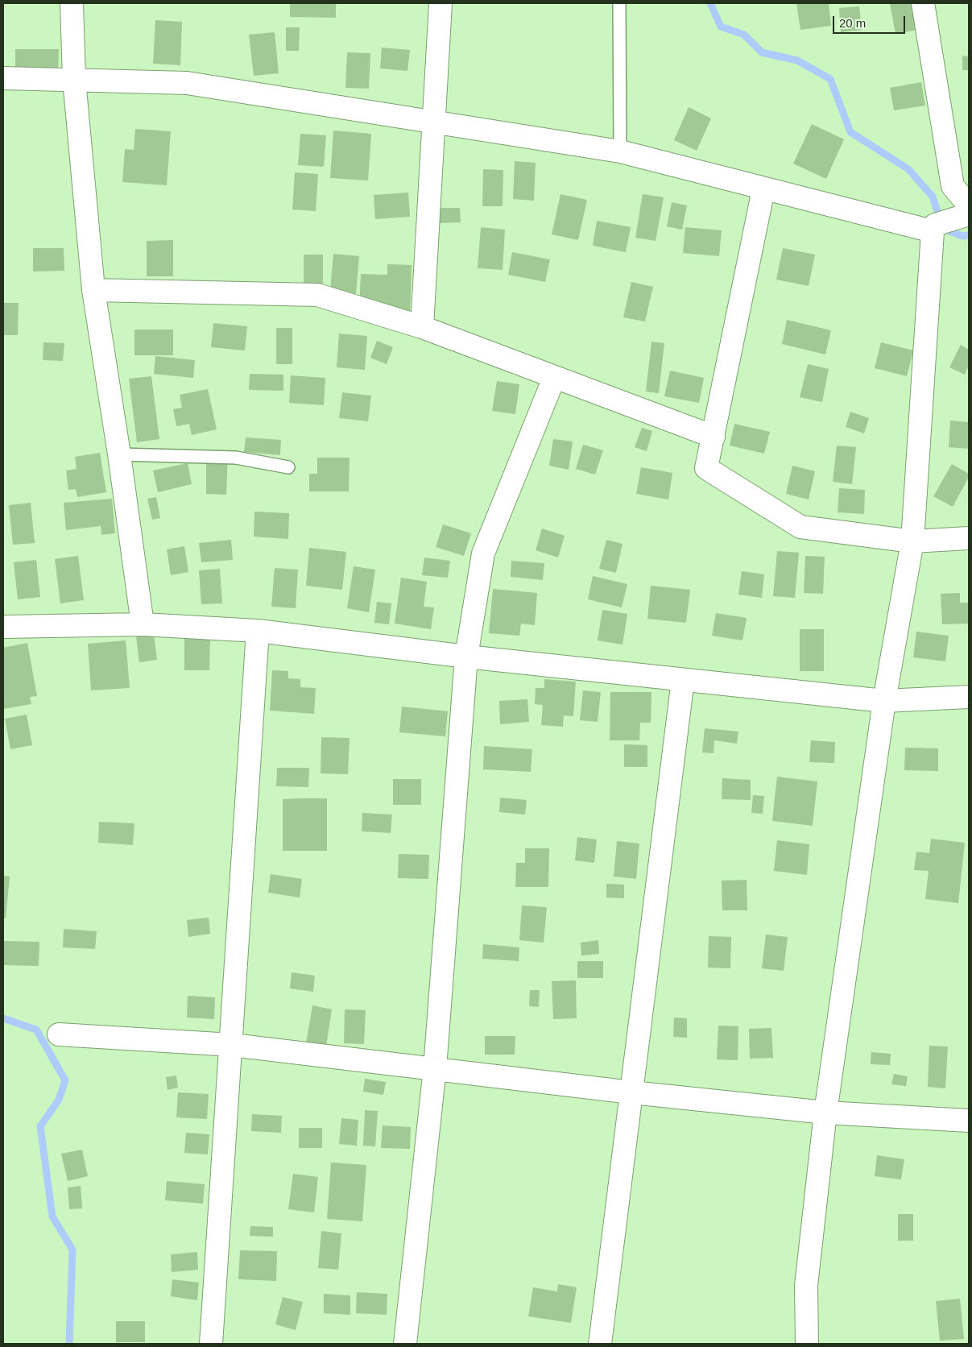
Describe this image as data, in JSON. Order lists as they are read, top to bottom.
{
  "scale_bar": "20 m"
}
